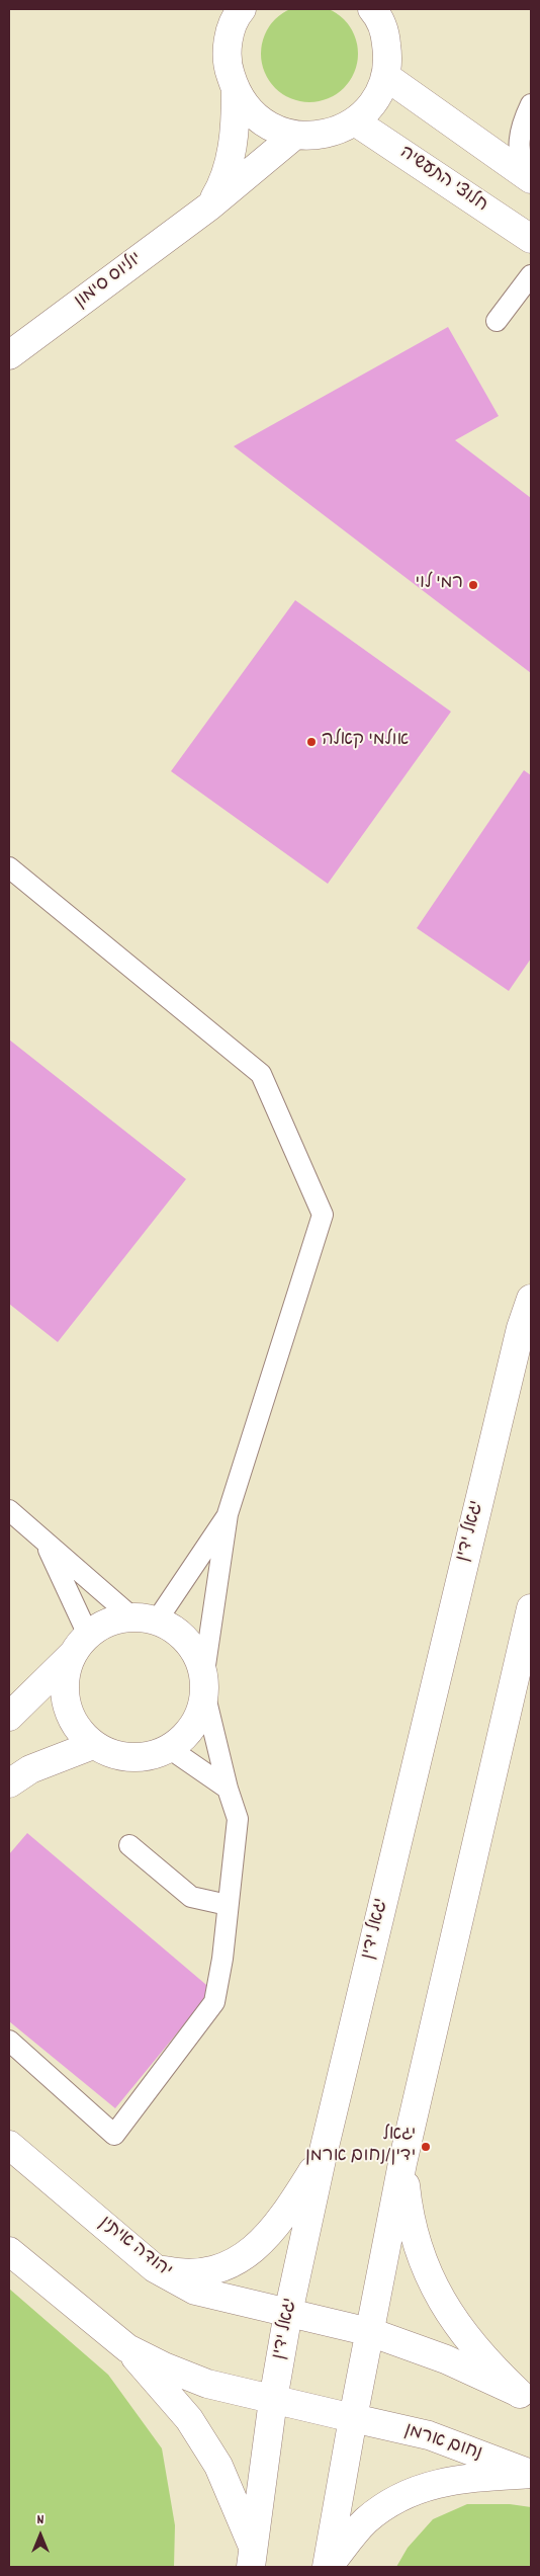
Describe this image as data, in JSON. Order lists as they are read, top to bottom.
{
  "streets": {
    "main road": [
      "חלוצי התעשיה",
      "יוליוס סימון",
      "יגאל ידין",
      "יהודה איתין",
      "נחום ארמן"
    ]
  },
  "crossings": [
    ["יגאל ידין", "יהודה איתין"]
  ],
  "places": ["רמי לוי", "אולמי קאלה", "יגאל ידין/נחום ארמן"],
  "north": "top"
}
